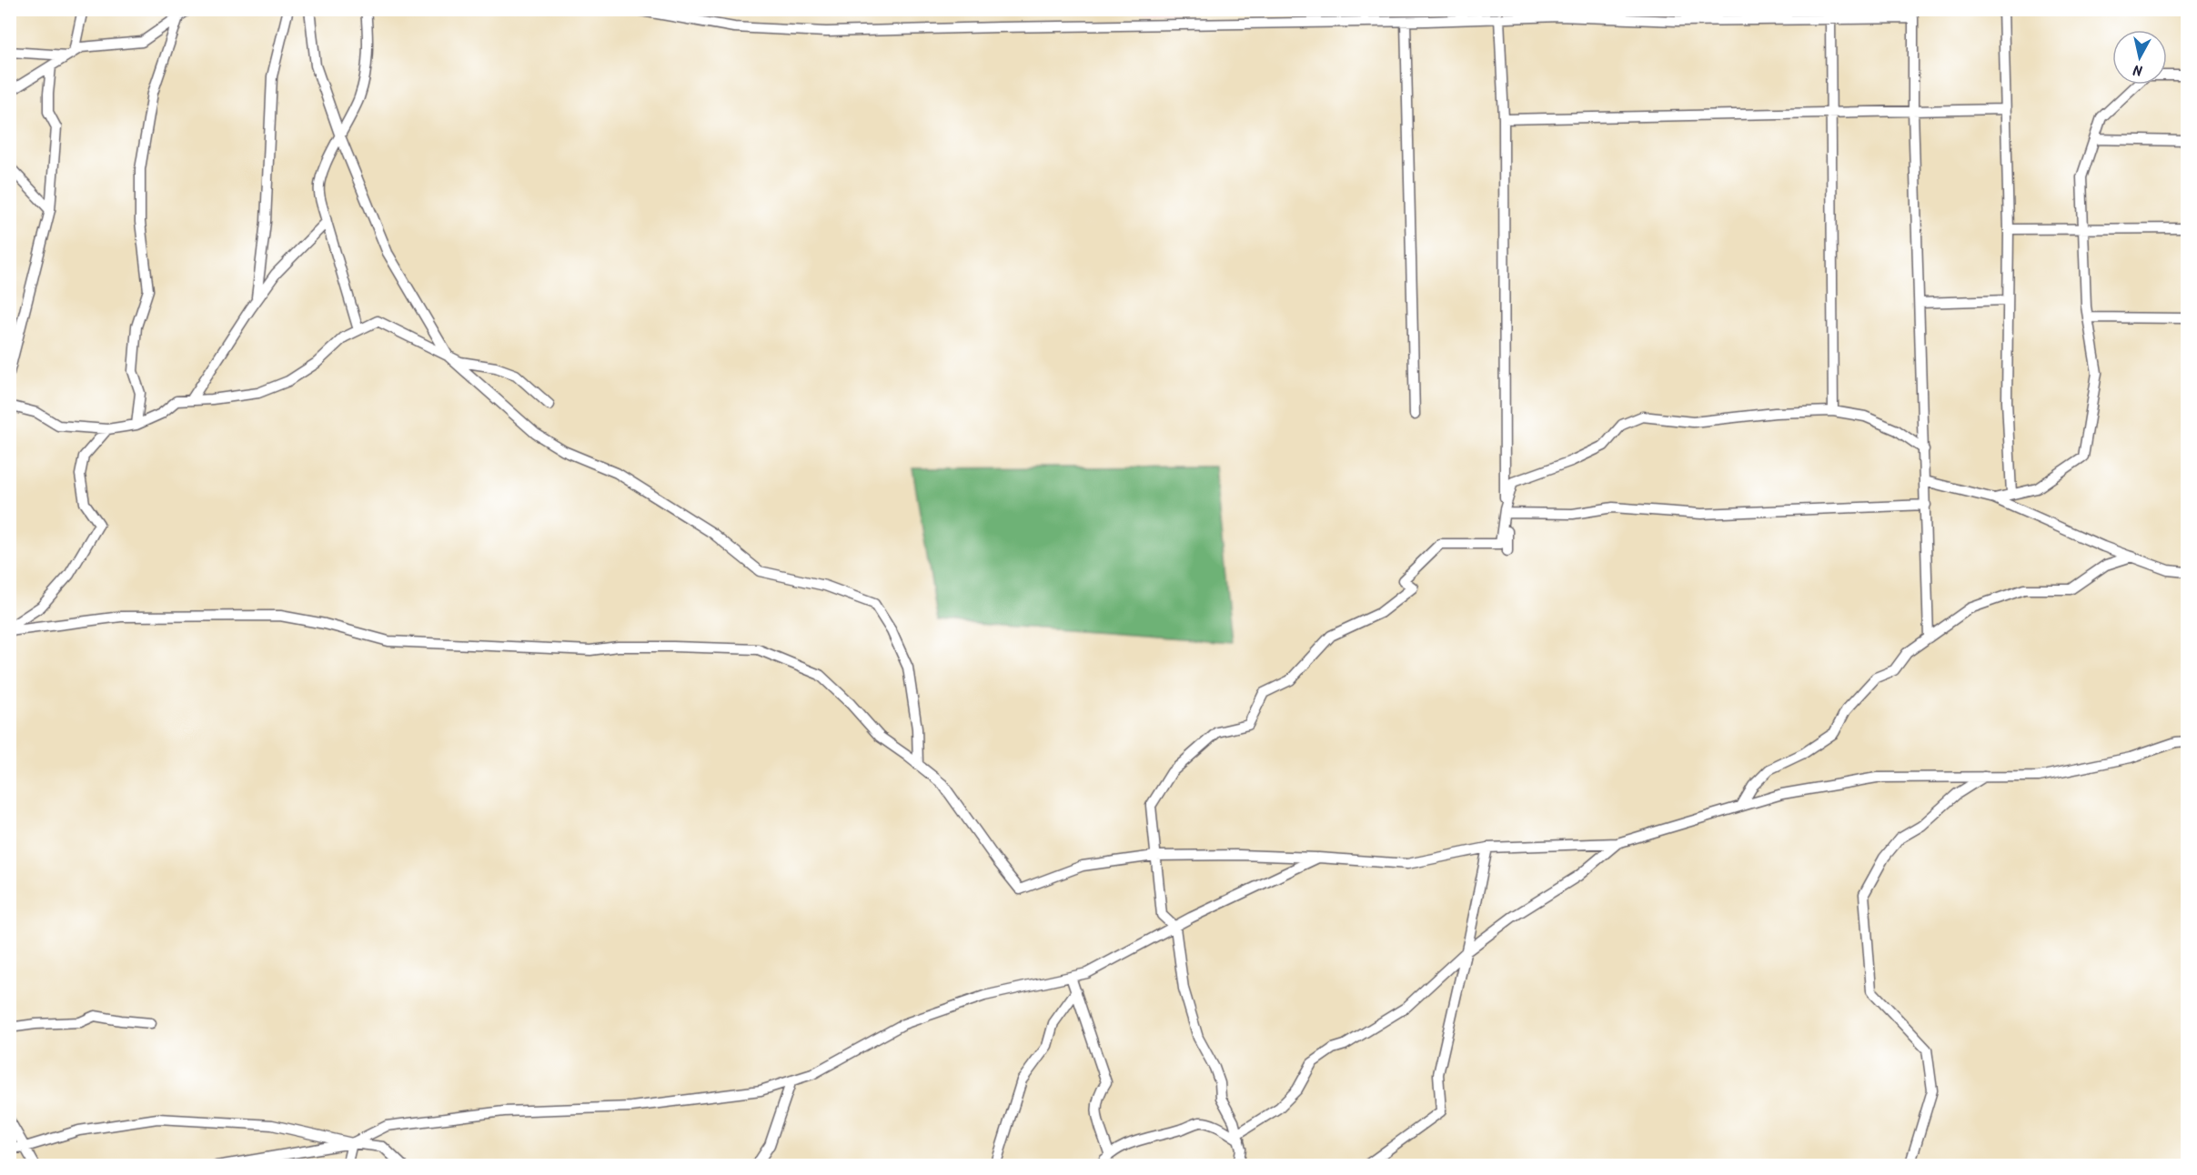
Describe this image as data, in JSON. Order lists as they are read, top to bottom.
{
  "north": "bottom"
}
